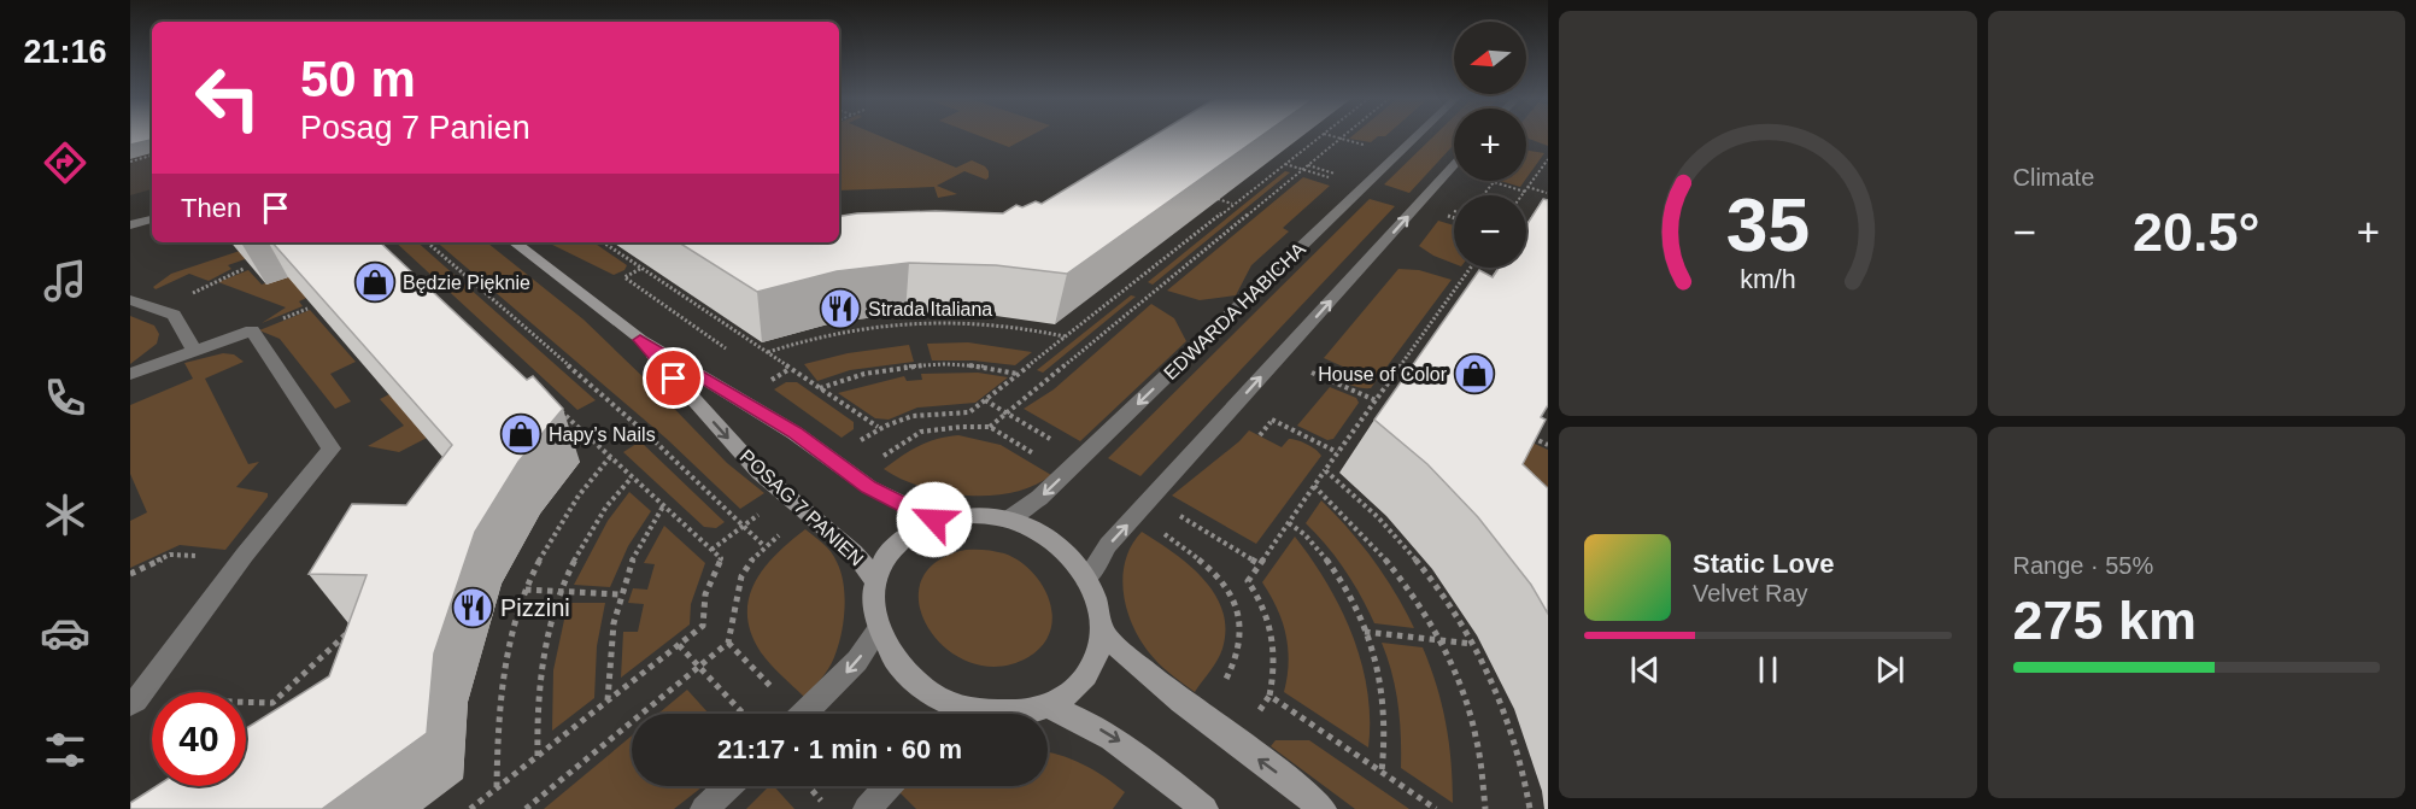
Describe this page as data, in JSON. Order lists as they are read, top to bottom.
{
  "streets": {
    "street": ["EDWARDA HABICHA", "POSAG 7 PANIEN"]
  },
  "crossings": [
    ["EDWARDA HABICHA", "POSAG 7 PANIEN"]
  ],
  "places": {
    "shop": ["Będzie Pięknie", "House of Color", "Hapy’s Nails"],
    "restaurant": ["Strada Italiana", "Pizzini"]
  },
  "north": "left",
  "page": {
    "tabs": "21:16",
    "tile": [
      "Climate",
      ["Range · 55%", "275 km"]
    ],
    "map_buttons": ["+", "−"],
    "turn": ["50 m", "Posag 7 Panien"],
    "then": "Then",
    "heat": ["−", "20.5°", "+"],
    "song": ["Static Love", "Velvet Ray"],
    "limit": "40",
    "trip": "21:17 · 1 min · 60 m",
    "gauge": ["35", "km/h"]
  }
}
